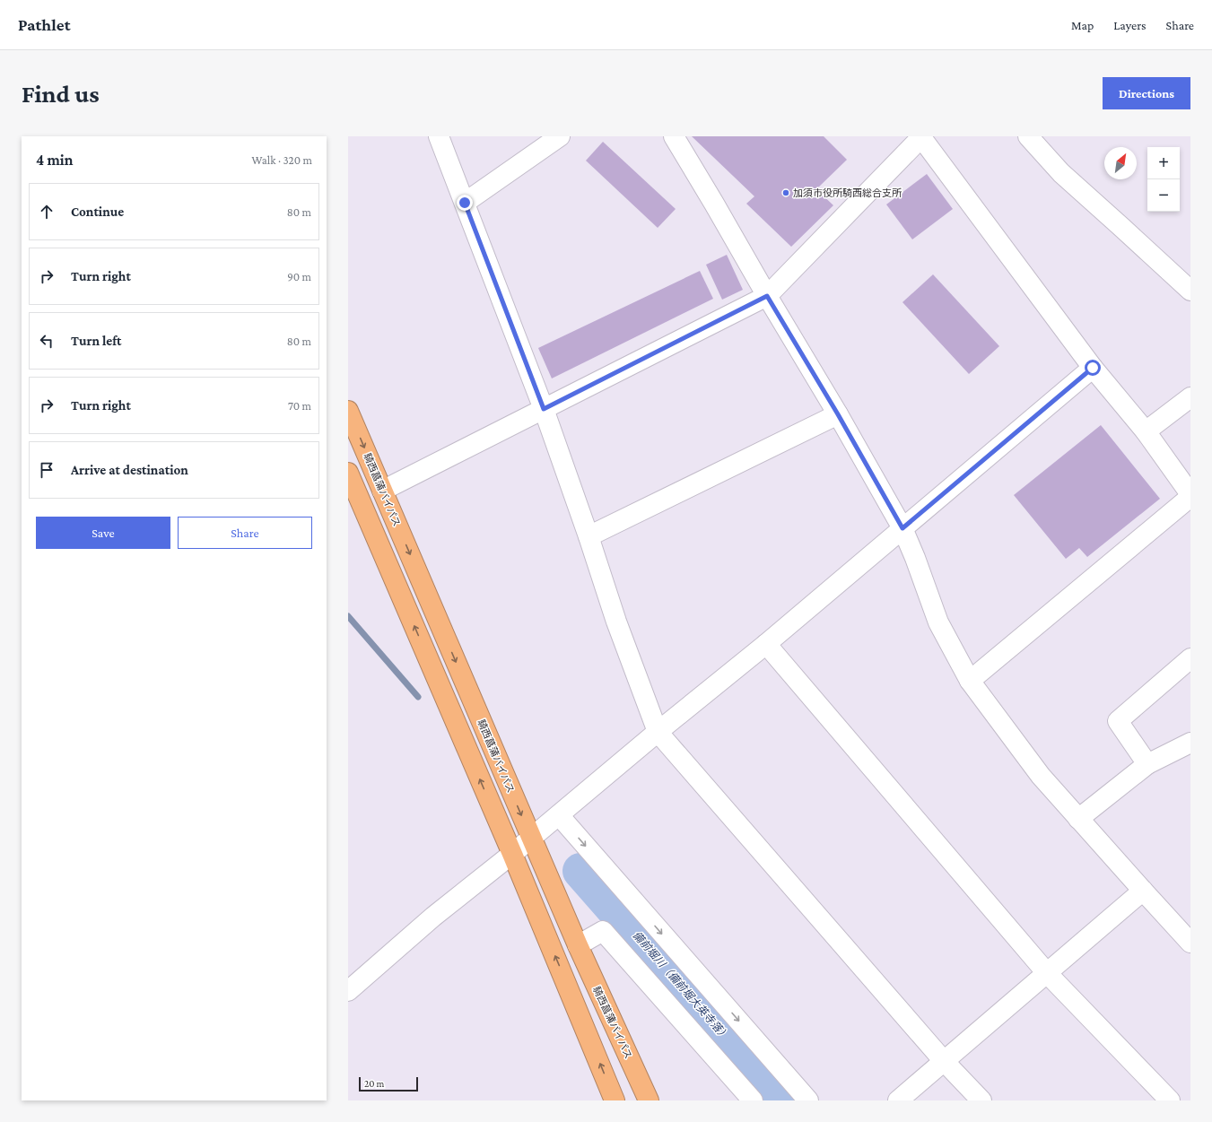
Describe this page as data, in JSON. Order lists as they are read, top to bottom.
{
  "streets": {
    "highway": ["騎西菖蒲バイパス"]
  },
  "water": ["備前堀川（備前堀大英寺落）"],
  "places": ["加須市役所騎西総合支所"],
  "scale_bar": "20 m",
  "north": "top right",
  "page": {
    "header": "Pathlet",
    "nav": ["Map", "Layers", "Share"],
    "buttons": [
      "Directions",
      ["Save", "Share"]
    ],
    "title": "Find us",
    "heading": ["4 min", "Walk · 320 m"],
    "map_buttons": ["+", "−"],
    "list": [
      ["Continue", "80 m"],
      ["Turn right", "90 m"],
      ["Turn left", "80 m"],
      ["Turn right", "70 m"],
      "Arrive at destination"
    ],
    "scale": "20 m"
  }
}
